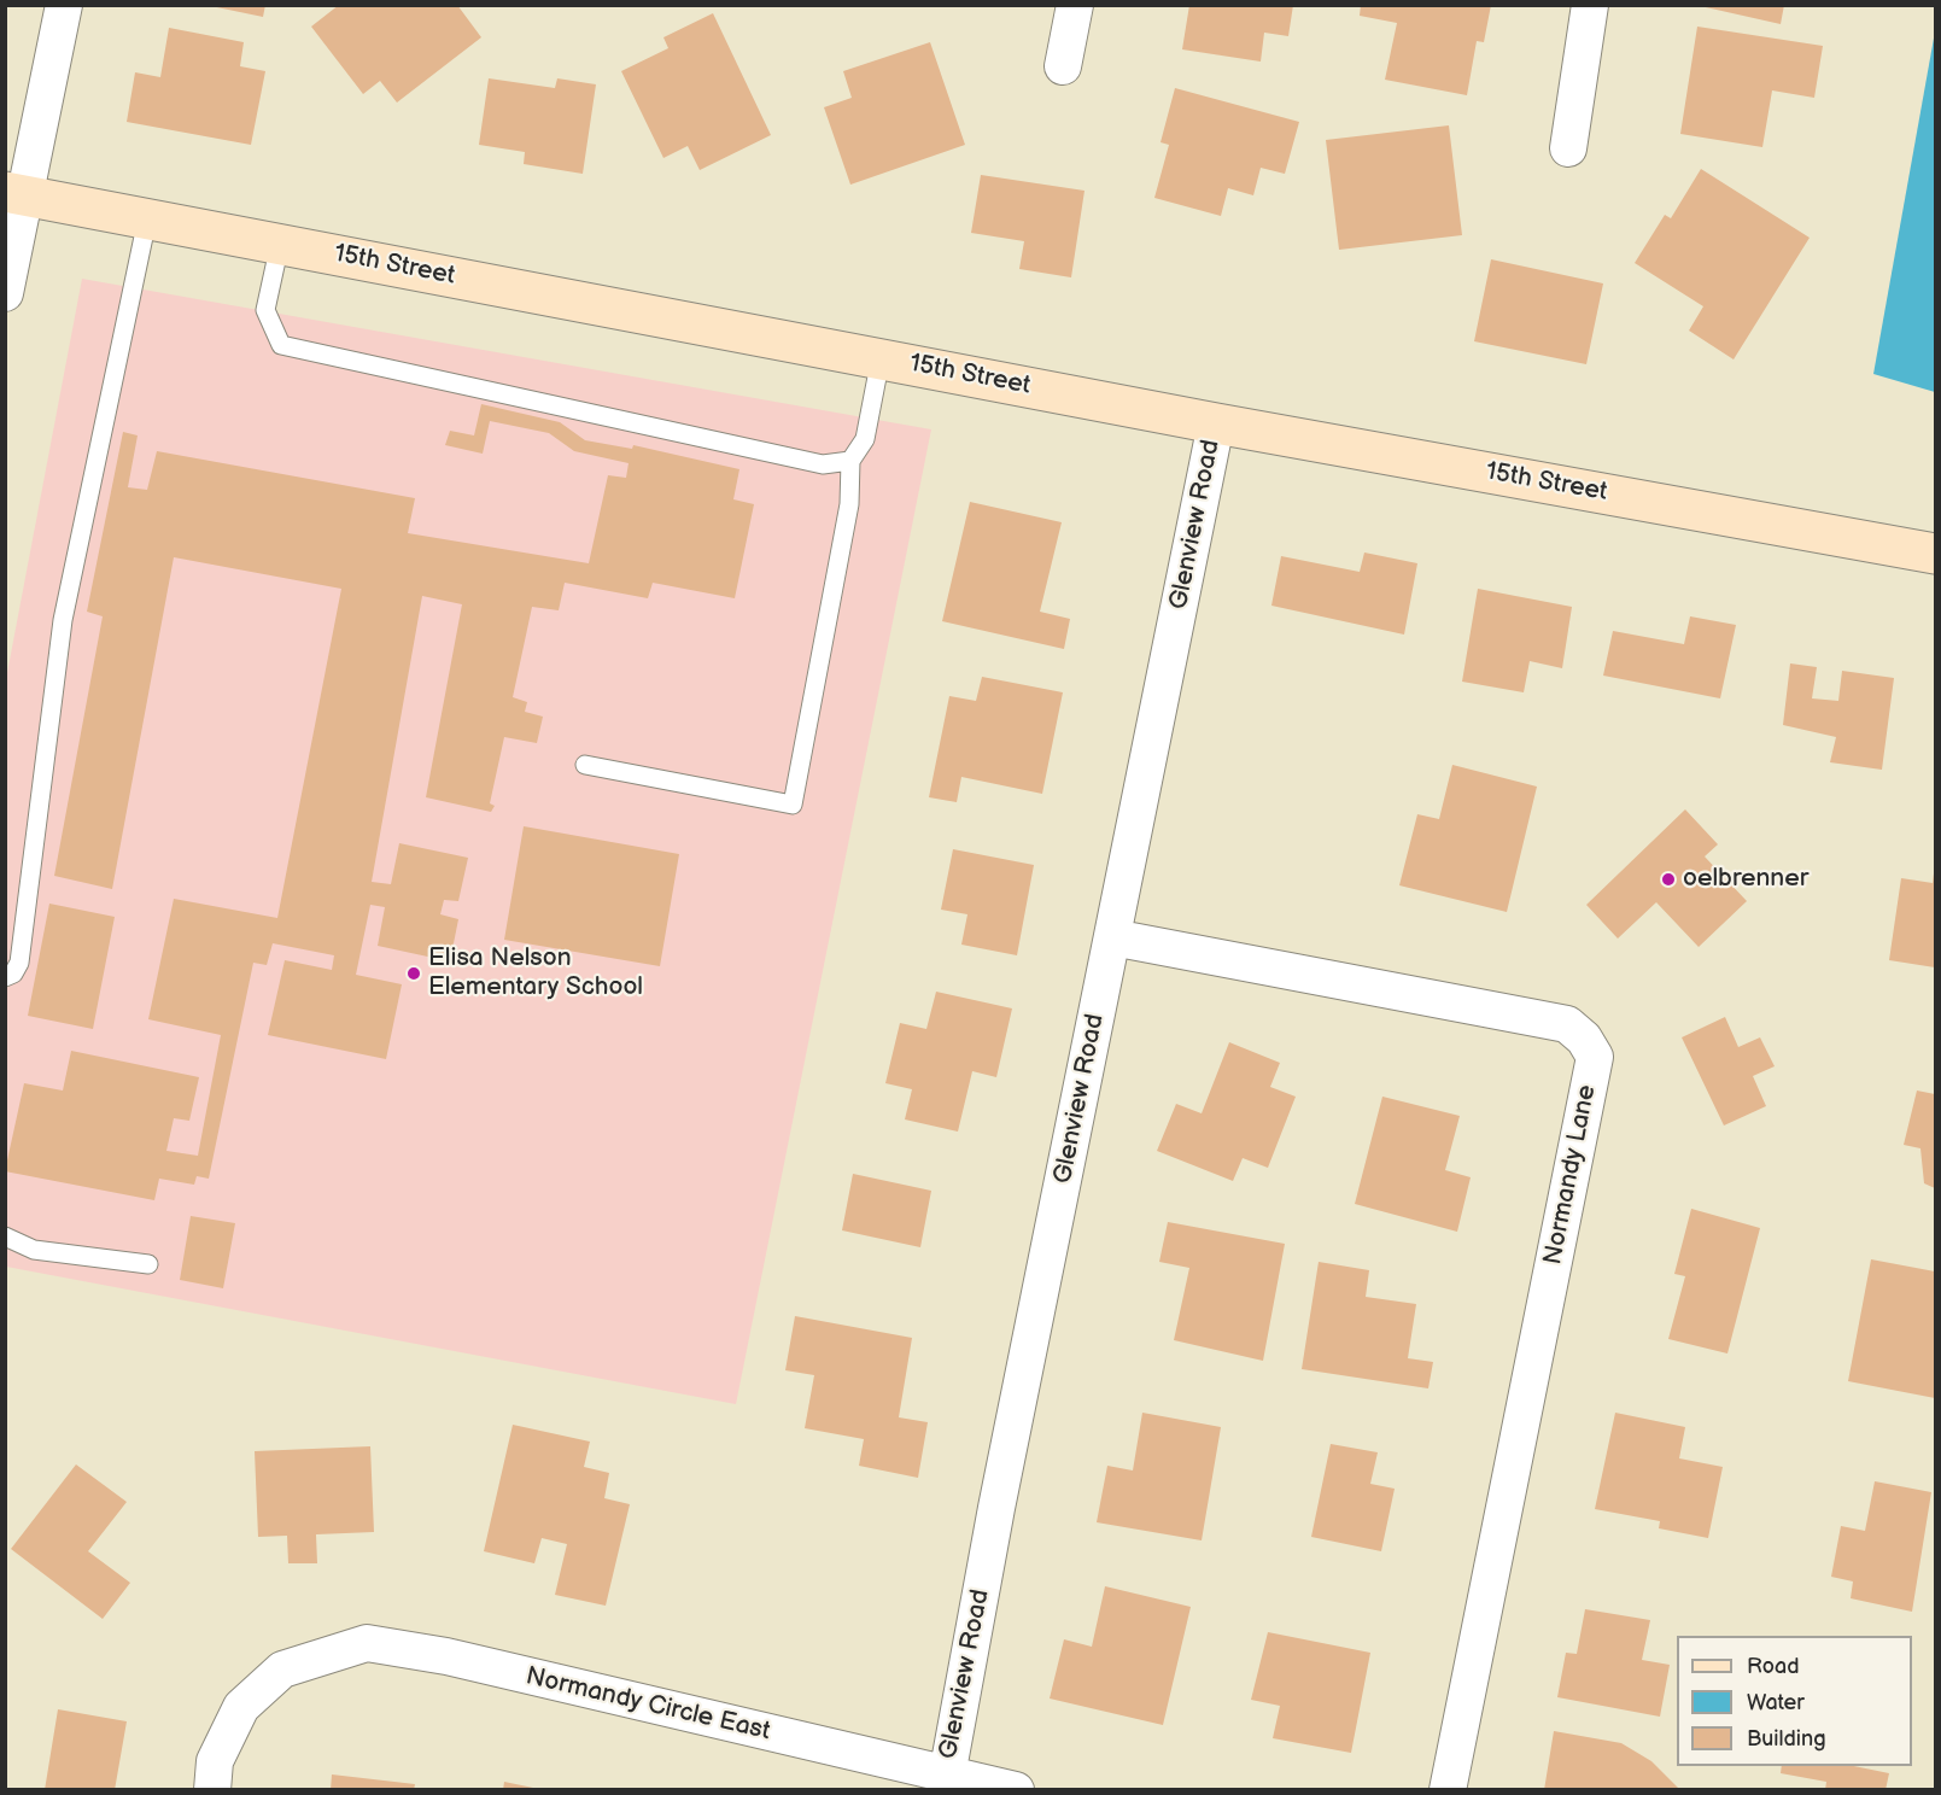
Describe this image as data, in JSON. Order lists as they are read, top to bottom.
{
  "streets": {
    "street": [
      "15th Street",
      "Glenview Road",
      "Normandy Lane",
      "Normandy Circle East"
    ]
  },
  "crossings": [
    ["15th Street", "Glenview Road"],
    ["Glenview Road", "Normandy Lane"],
    ["Glenview Road", "Normandy Circle East"]
  ],
  "places": ["oelbrenner", "Elisa Nelson Elementary School"],
  "legend": ["Road", "Water", "Building"]
}
